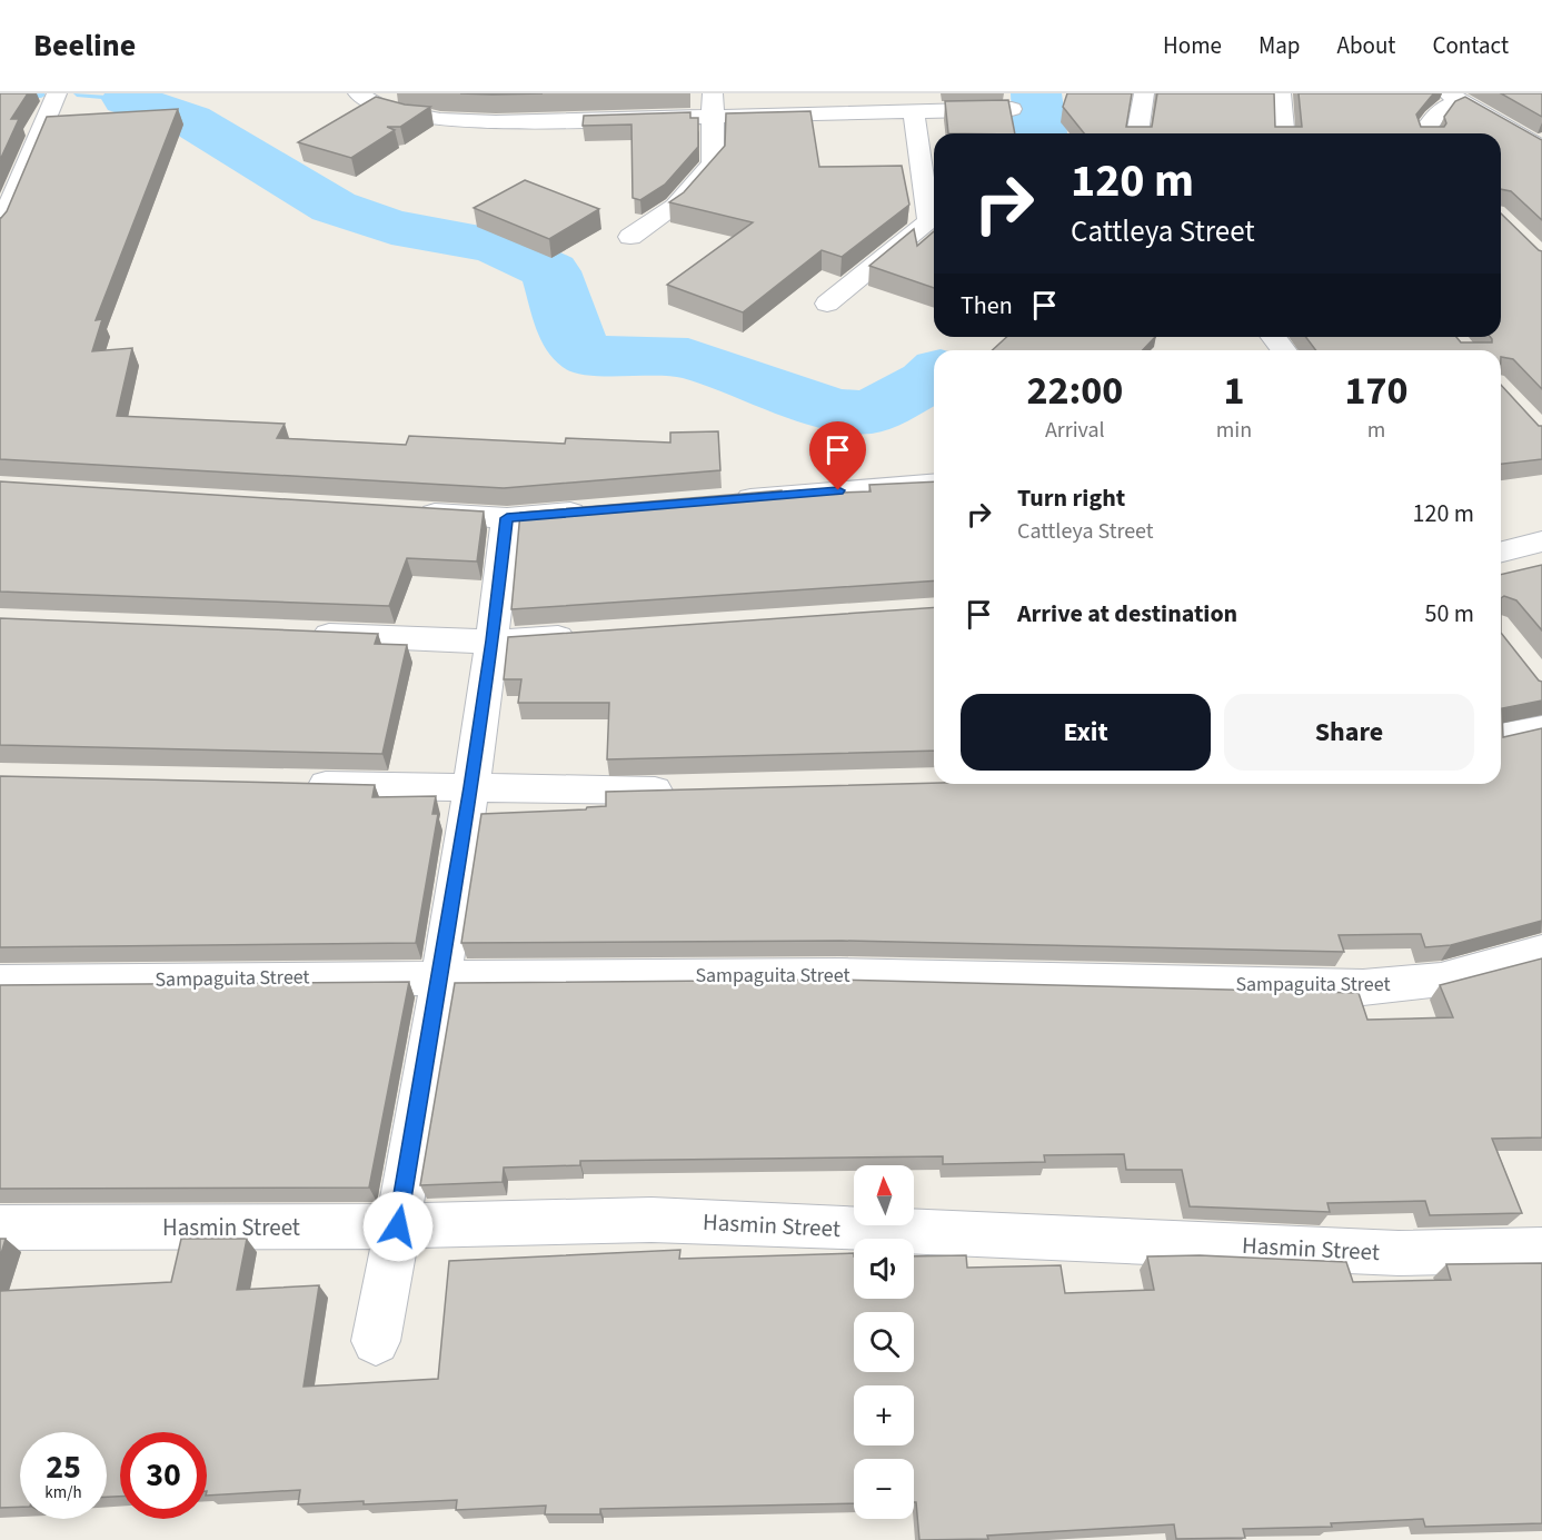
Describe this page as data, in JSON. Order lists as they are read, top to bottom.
{
  "streets": {
    "street": ["Sampaguita Street", "Hasmin Street"]
  },
  "north": "top",
  "page": {
    "header": "Beeline",
    "nav": [
      "Home",
      "Map",
      "About",
      "Contact"
    ],
    "turn": ["120 m", "Cattleya Street"],
    "then": "Then",
    "eta": [
      "22:00",
      "Arrival",
      "1",
      "min",
      "170",
      "m"
    ],
    "list": [
      {
        "name": "Turn right",
        "note": "Cattleya Street",
        "value": "120 m"
      },
      {
        "name": "Arrive at destination",
        "value": "50 m"
      }
    ],
    "buttons": ["Exit", "Share"],
    "map_buttons": ["+", "−"],
    "speed": "25 km/h",
    "limit": "30"
  }
}
